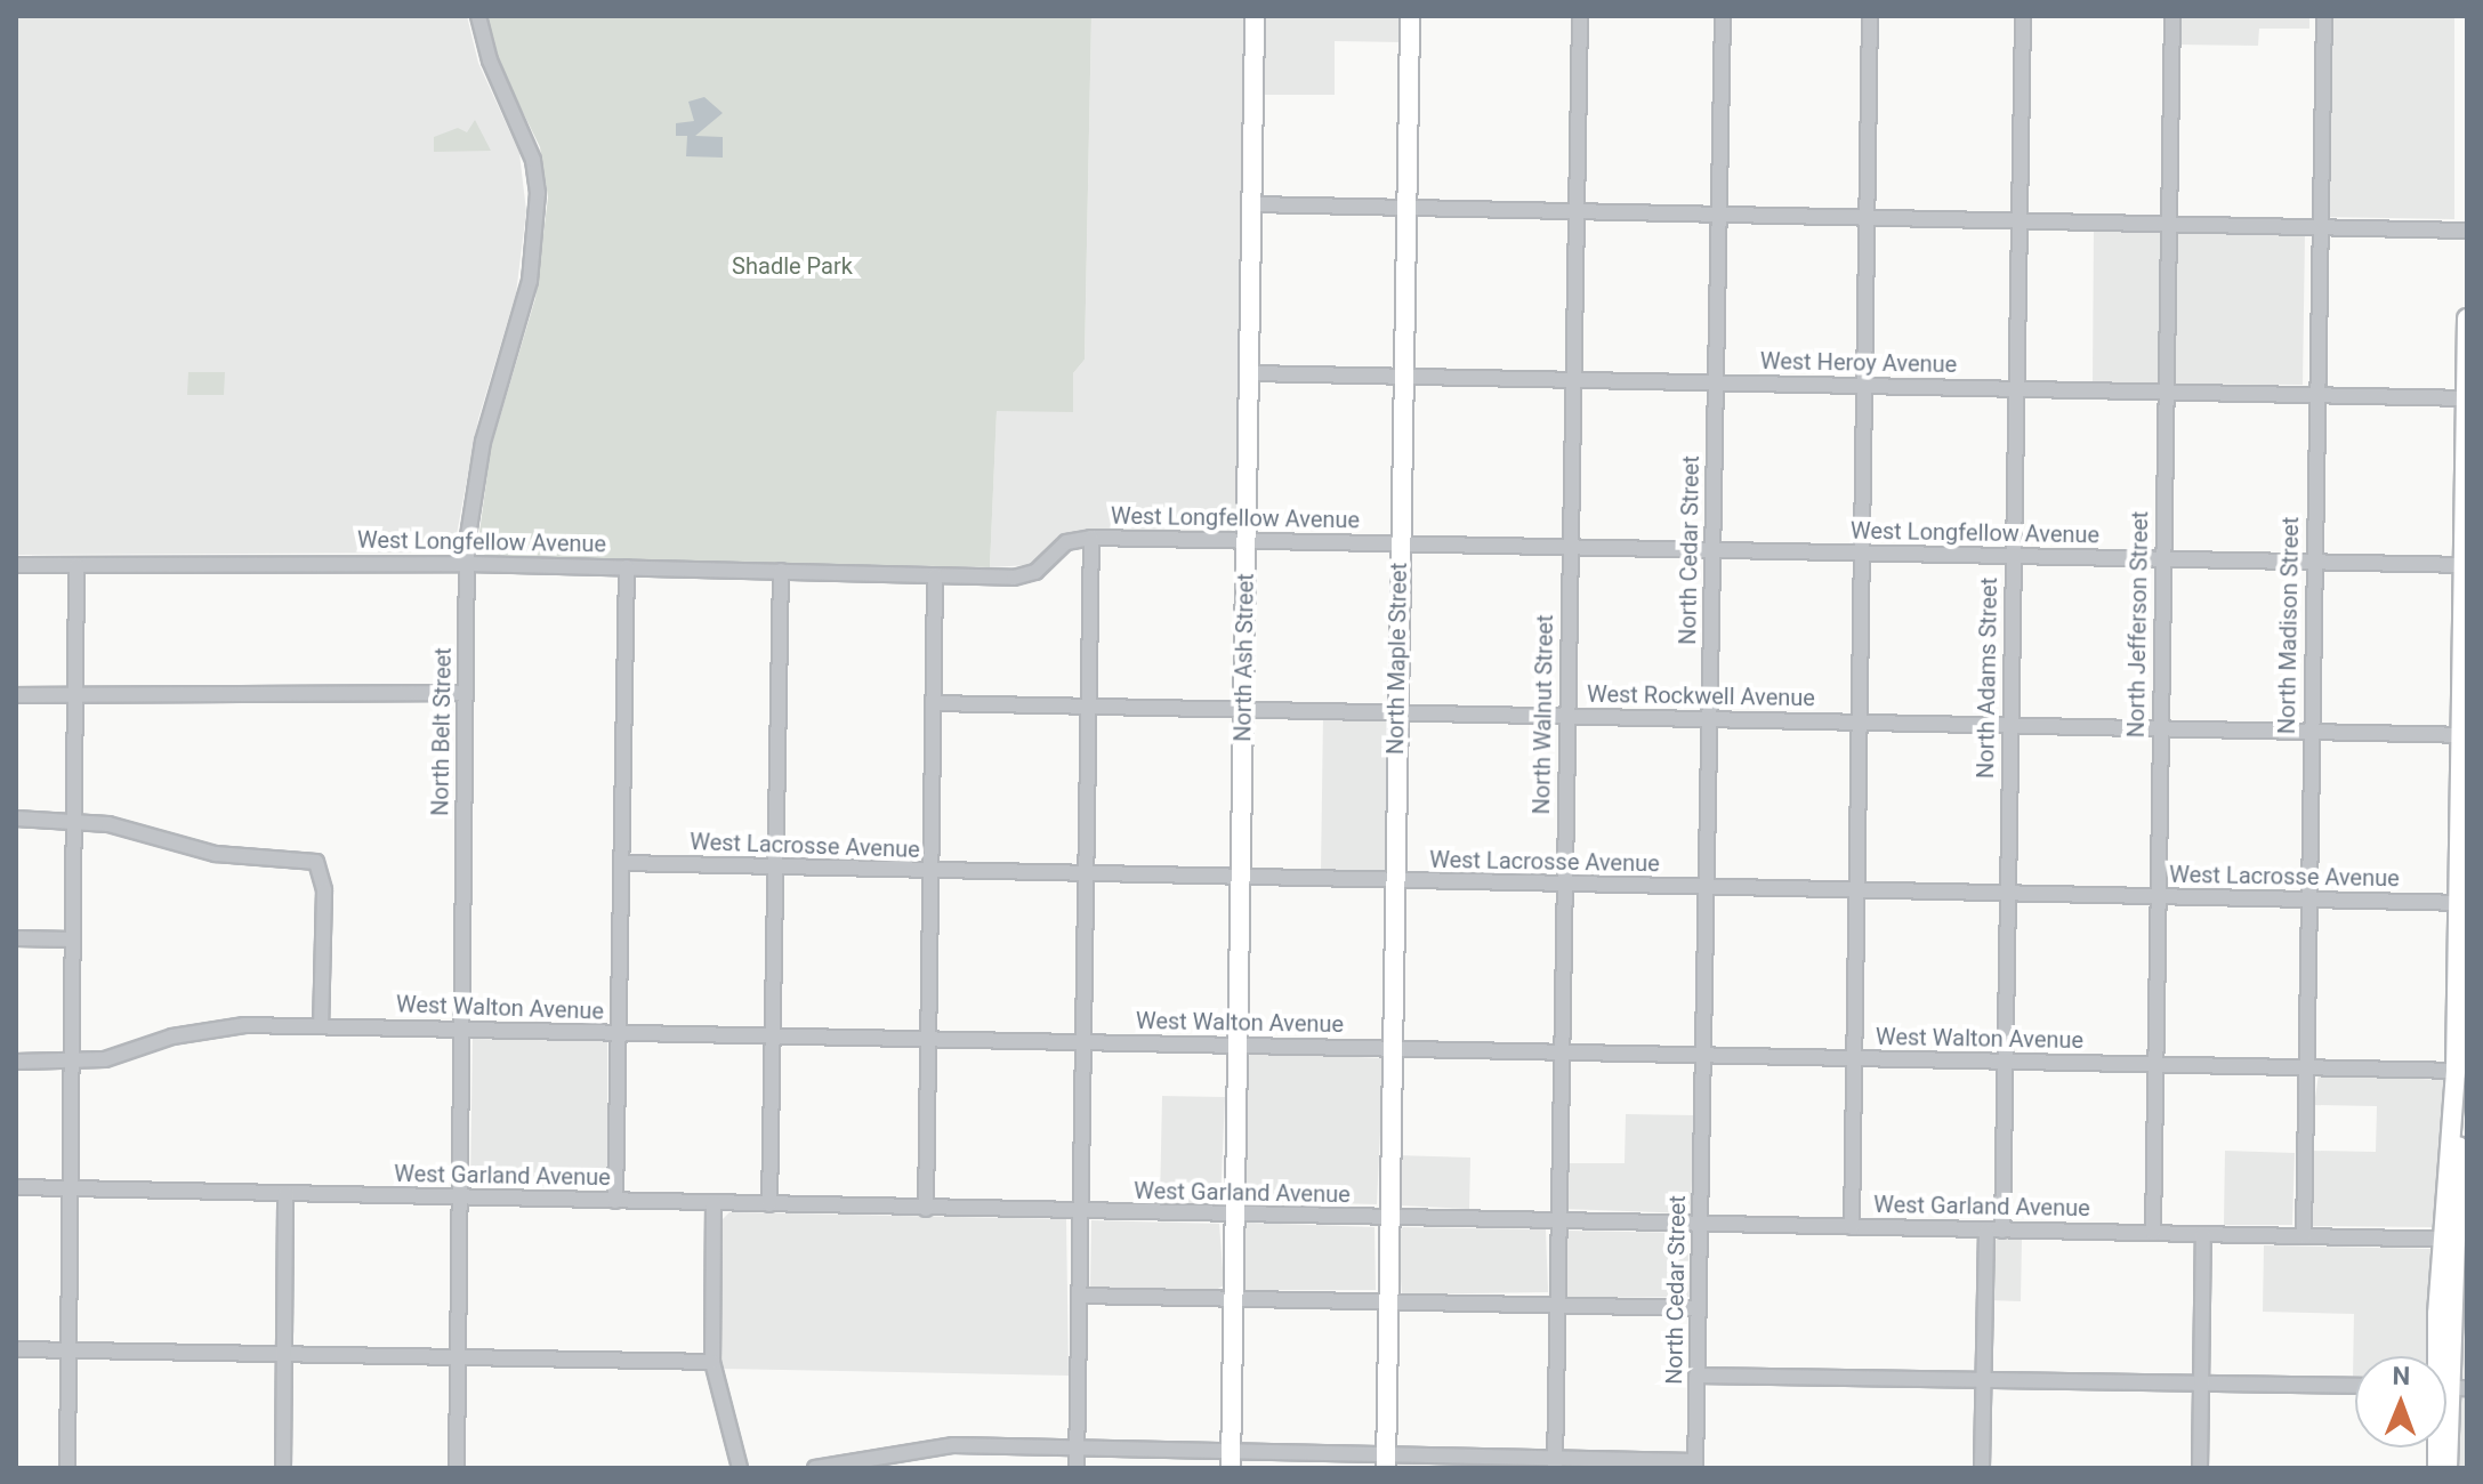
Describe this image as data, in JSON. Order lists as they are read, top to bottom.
{
  "streets": {
    "main road": ["North Ash Street", "North Maple Street"],
    "street": [
      "West Heroy Avenue",
      "West Longfellow Avenue",
      "North Cedar Street",
      "North Jefferson Street",
      "North Madison Street",
      "North Adams Street",
      "West Rockwell Avenue",
      "North Walnut Street",
      "North Belt Street",
      "West Lacrosse Avenue",
      "West Walton Avenue",
      "West Garland Avenue"
    ]
  },
  "crossings": [
    ["West Heroy Avenue", "North Cedar Street"],
    ["West Heroy Avenue", "North Jefferson Street"],
    ["West Heroy Avenue", "North Madison Street"],
    ["West Heroy Avenue", "North Ash Street"],
    ["West Heroy Avenue", "North Maple Street"],
    ["West Heroy Avenue", "North Adams Street"],
    ["West Heroy Avenue", "North Walnut Street"],
    ["West Longfellow Avenue", "North Cedar Street"],
    ["West Longfellow Avenue", "North Jefferson Street"],
    ["West Longfellow Avenue", "North Madison Street"],
    ["West Longfellow Avenue", "North Ash Street"],
    ["West Longfellow Avenue", "North Maple Street"],
    ["West Longfellow Avenue", "North Adams Street"],
    ["West Longfellow Avenue", "North Walnut Street"],
    ["West Longfellow Avenue", "North Belt Street"],
    ["North Cedar Street", "West Rockwell Avenue"],
    ["North Cedar Street", "West Lacrosse Avenue"],
    ["North Cedar Street", "West Walton Avenue"],
    ["North Cedar Street", "West Garland Avenue"],
    ["North Jefferson Street", "West Rockwell Avenue"],
    ["North Jefferson Street", "West Lacrosse Avenue"],
    ["North Jefferson Street", "West Walton Avenue"],
    ["North Jefferson Street", "West Garland Avenue"],
    ["North Madison Street", "West Rockwell Avenue"],
    ["North Madison Street", "West Lacrosse Avenue"],
    ["North Madison Street", "West Walton Avenue"],
    ["North Madison Street", "West Garland Avenue"],
    ["North Ash Street", "West Rockwell Avenue"],
    ["North Ash Street", "West Lacrosse Avenue"],
    ["North Ash Street", "West Walton Avenue"],
    ["North Ash Street", "West Garland Avenue"],
    ["North Maple Street", "West Rockwell Avenue"],
    ["North Maple Street", "West Lacrosse Avenue"],
    ["North Maple Street", "West Walton Avenue"],
    ["North Maple Street", "West Garland Avenue"],
    ["North Adams Street", "West Rockwell Avenue"],
    ["North Adams Street", "West Lacrosse Avenue"],
    ["North Adams Street", "West Walton Avenue"],
    ["North Adams Street", "West Garland Avenue"],
    ["West Rockwell Avenue", "North Walnut Street"],
    ["North Walnut Street", "West Lacrosse Avenue"],
    ["North Walnut Street", "West Walton Avenue"],
    ["North Walnut Street", "West Garland Avenue"],
    ["North Belt Street", "West Walton Avenue"],
    ["North Belt Street", "West Garland Avenue"]
  ],
  "parks": ["Shadle Park"],
  "north": "top"
}
